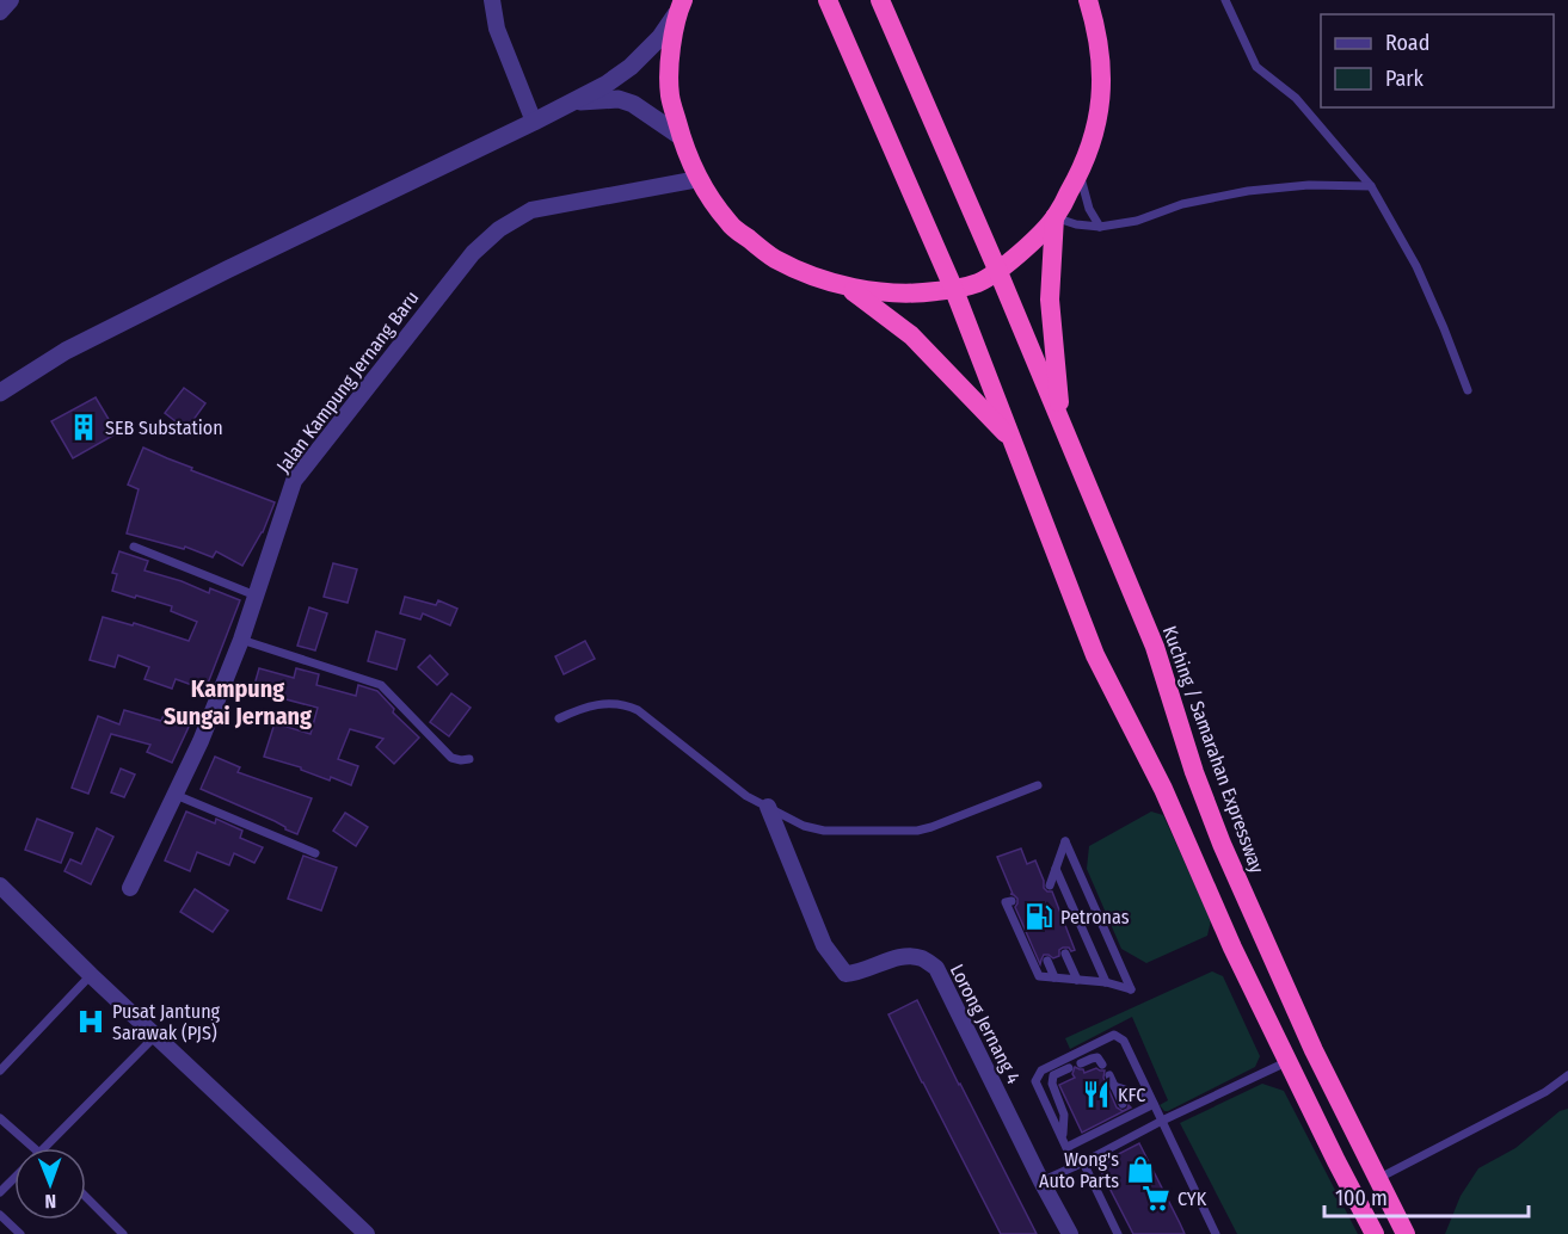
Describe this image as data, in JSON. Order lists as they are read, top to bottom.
{
  "streets": {
    "highway": ["Kuching / Samarahan Expressway"],
    "street": ["Jalan Kampung Jernang Baru", "Lorong Jernang 4"]
  },
  "districts": ["Kampung Sungai Jernang"],
  "places": {
    "building": ["SEB Substation"],
    "fuel station": ["Petronas"],
    "hospital": ["Pusat Jantung Sarawak (PJS)"],
    "restaurant": ["KFC"],
    "shop": ["Wong's Auto Parts"],
    "supermarket": ["CYK"]
  },
  "legend": ["Road", "Park"],
  "scale_bar": "100 m",
  "north": "bottom"
}
